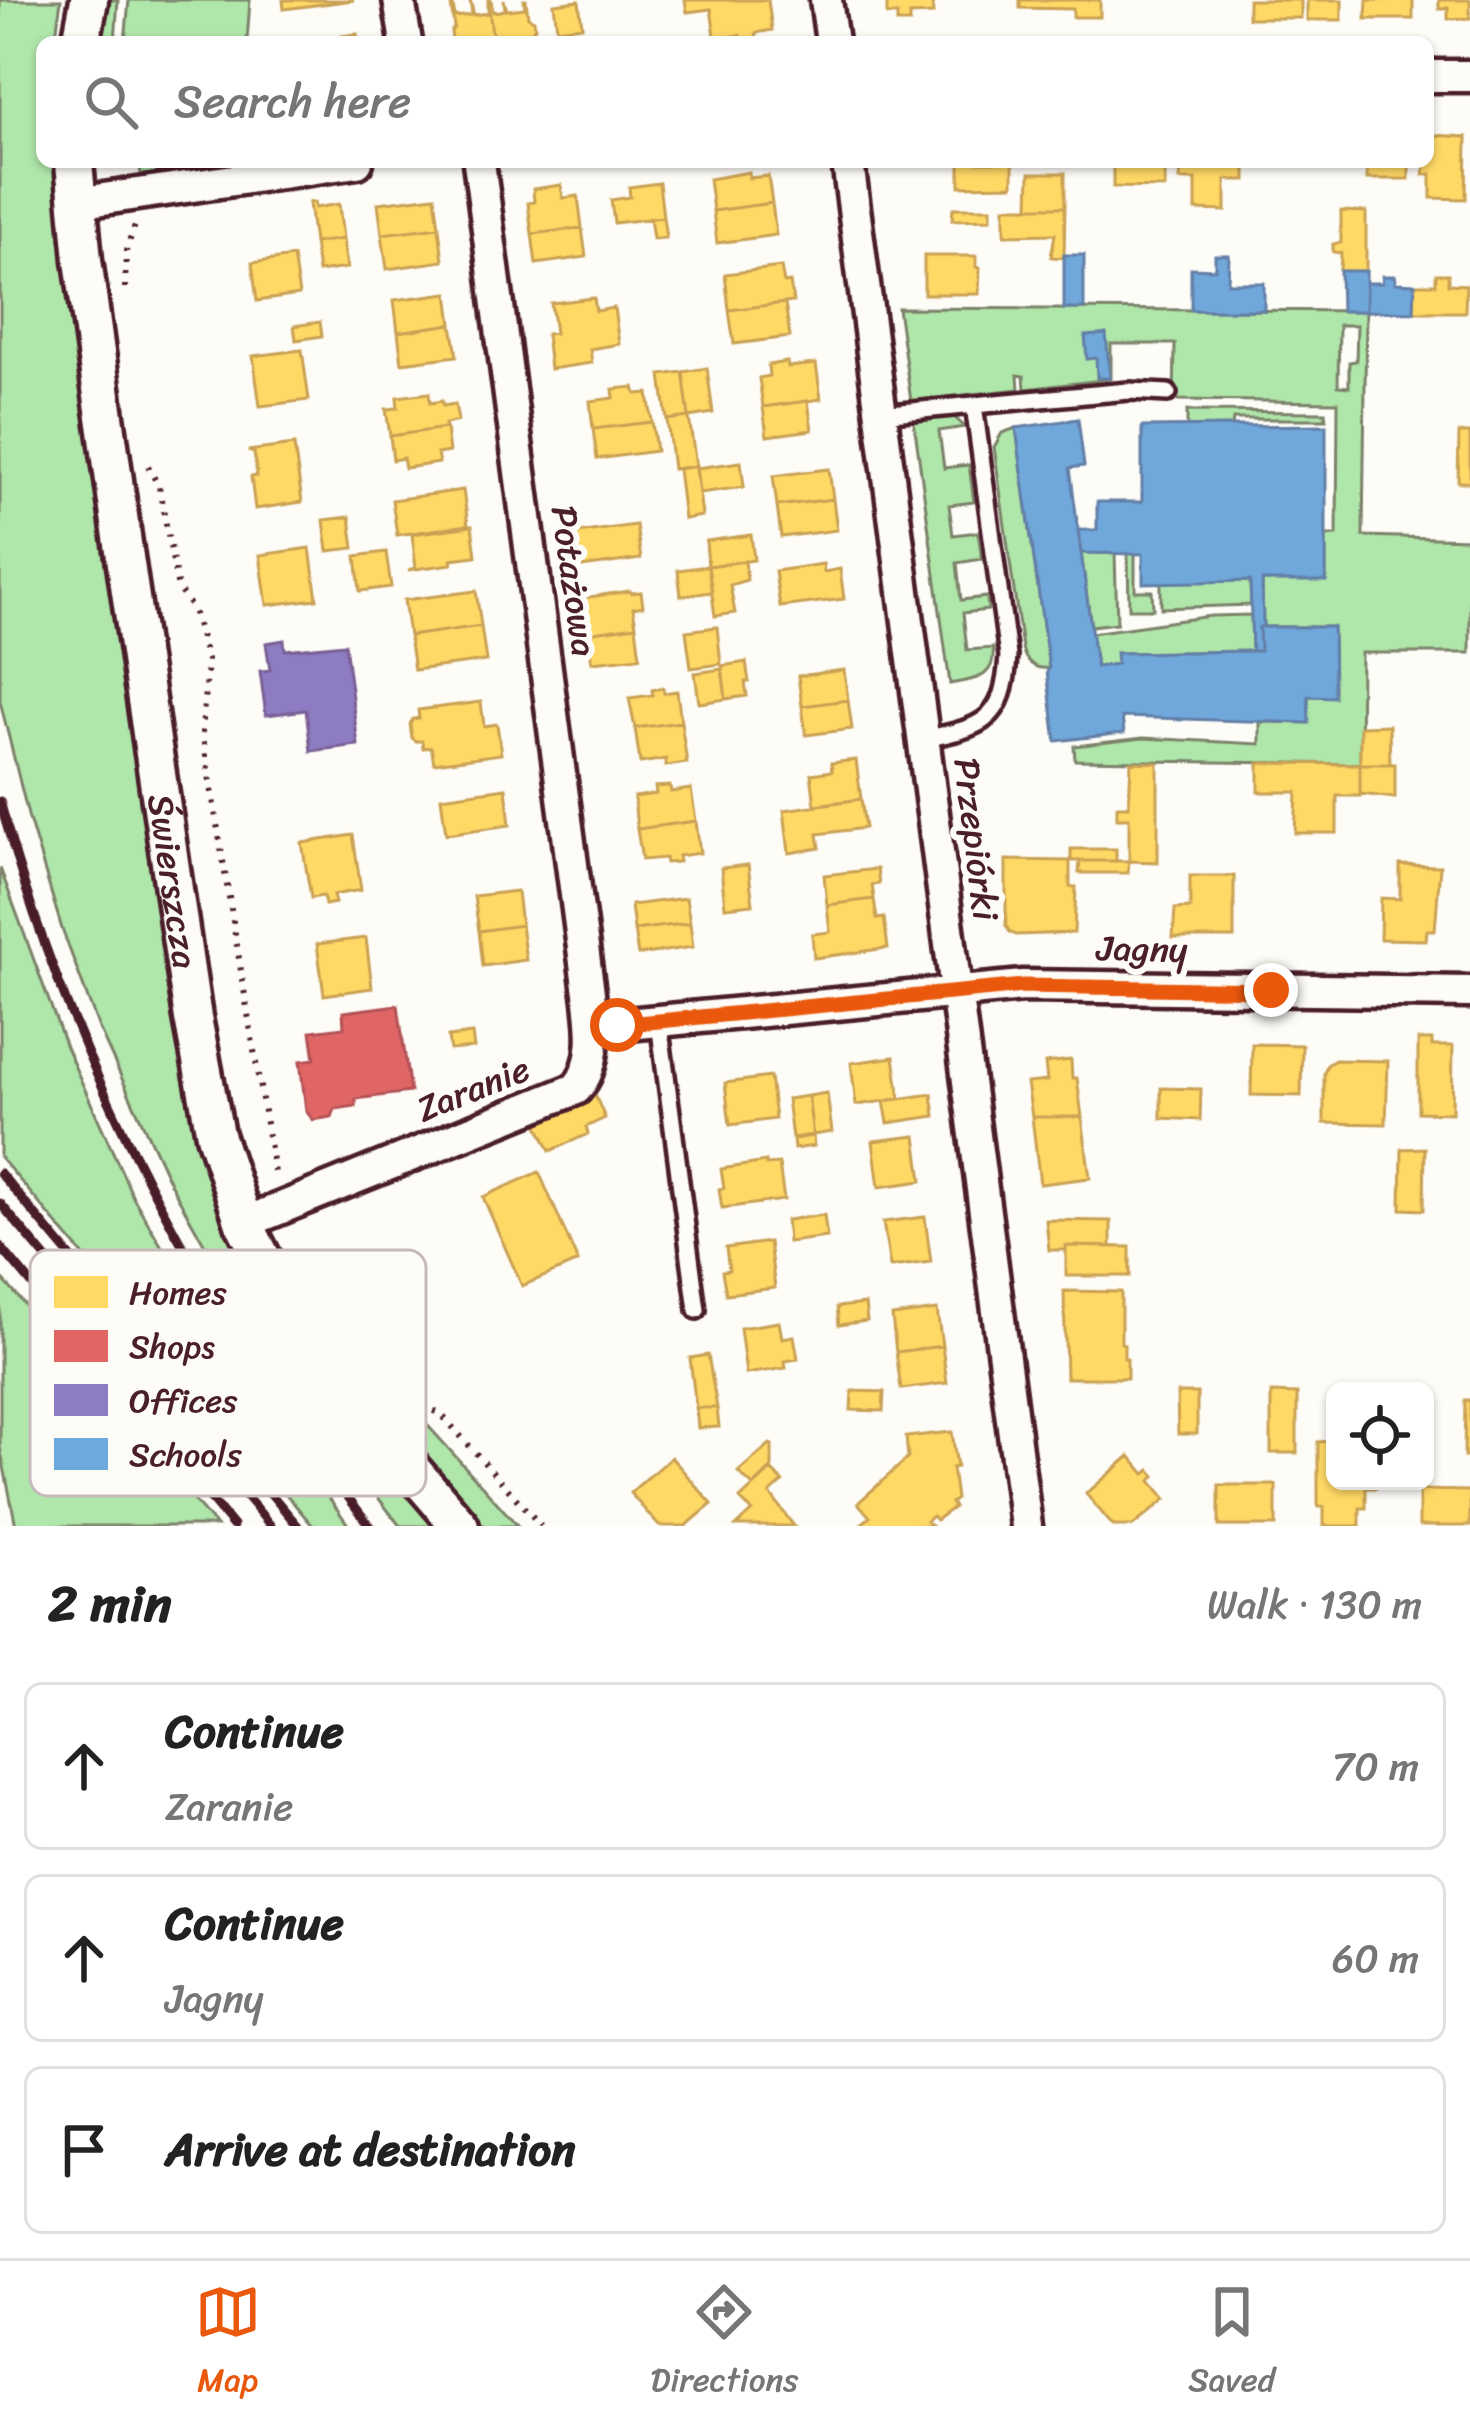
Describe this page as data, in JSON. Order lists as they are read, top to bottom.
{
  "streets": {
    "street": [
      "Potażowa",
      "Przepiórki",
      "Świerszcza",
      "Jagny",
      "Zaranie"
    ]
  },
  "crossings": [
    ["Potażowa", "Zaranie"],
    ["Przepiórki", "Jagny"],
    ["Świerszcza", "Zaranie"]
  ],
  "legend": [
    "Homes",
    "Shops",
    "Offices",
    "Schools"
  ],
  "page": {
    "search": "Search here",
    "heading": ["2 min", "Walk · 130 m"],
    "list": [
      ["Continue", "Zaranie", "70 m"],
      ["Continue", "Jagny", "60 m"],
      "Arrive at destination"
    ],
    "nav": ["Map", "Directions", "Saved"]
  }
}
